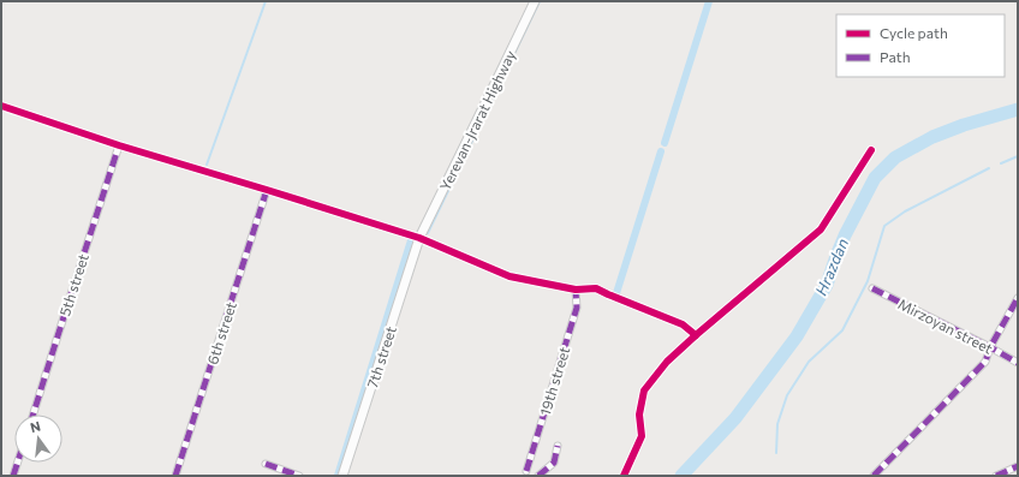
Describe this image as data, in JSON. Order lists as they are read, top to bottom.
{
  "streets": {
    "main road": ["Yerevan-Jrarat Highway", "7th street"],
    "street": [
      "5th street",
      "Mirzoyan street",
      "6th street",
      "19th street"
    ]
  },
  "crossings": [
    ["Yerevan-Jrarat Highway", "7th street"]
  ],
  "water": ["Hrazdan"],
  "legend": ["Cycle path", "Path"],
  "north": "top"
}
